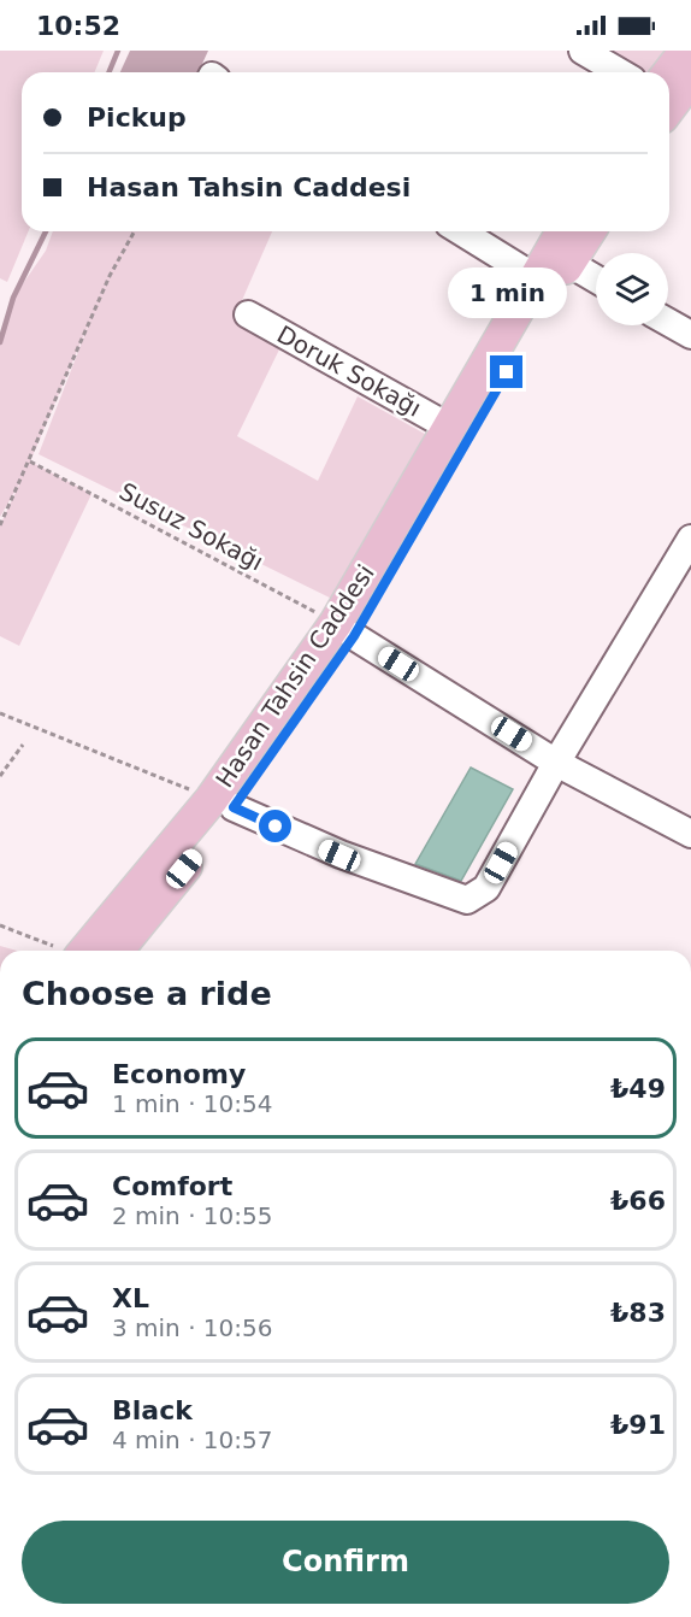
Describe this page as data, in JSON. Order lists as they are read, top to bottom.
{
  "streets": {
    "main road": ["Hasan Tahsin Caddesi"],
    "street": ["Doruk Sokağı"],
    "path": ["Susuz Sokağı"]
  },
  "crossings": [
    ["Doruk Sokağı", "Hasan Tahsin Caddesi"],
    ["Susuz Sokağı", "Hasan Tahsin Caddesi"]
  ],
  "page": {
    "status": "10:52",
    "banner": ["Pickup", "Hasan Tahsin Caddesi"],
    "bubble": "1 min",
    "heading": "Choose a ride",
    "list": [
      {
        "name": "Economy",
        "note": "1 min · 10:54",
        "value": "₺49"
      },
      {
        "name": "Comfort",
        "note": "2 min · 10:55",
        "value": "₺66"
      },
      {
        "name": "XL",
        "note": "3 min · 10:56",
        "value": "₺83"
      },
      {
        "name": "Black",
        "note": "4 min · 10:57",
        "value": "₺91"
      }
    ],
    "buttons": "Confirm"
  }
}
